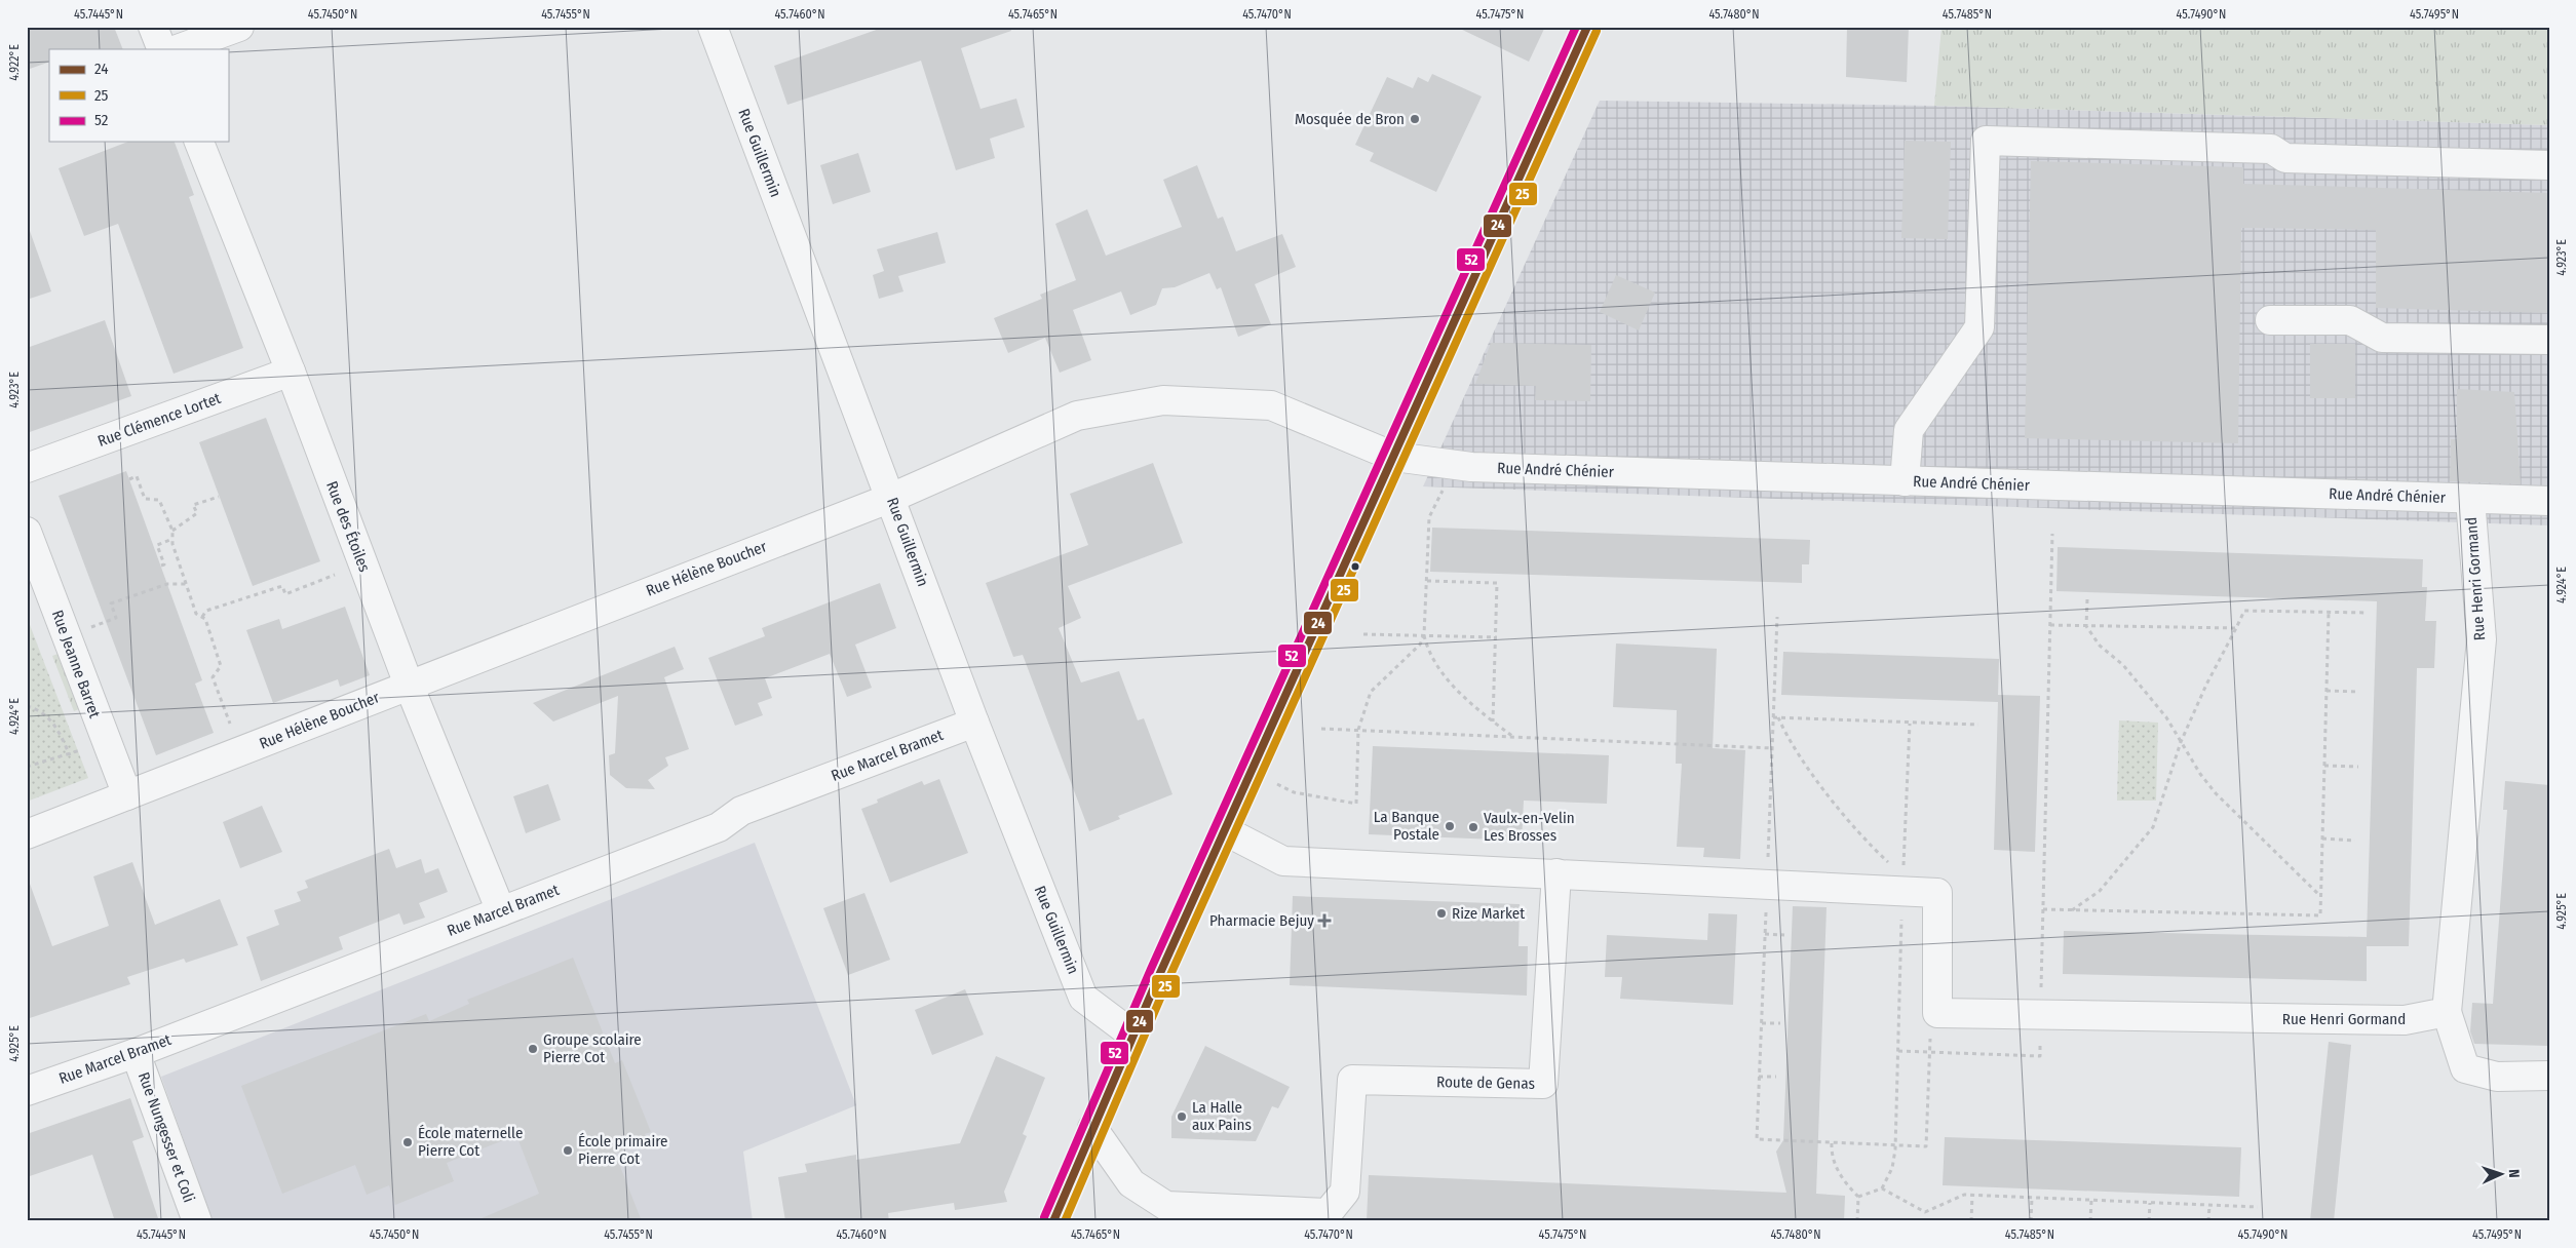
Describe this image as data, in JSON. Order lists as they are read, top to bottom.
{
  "streets": {
    "street": [
      "Rue Guillermin",
      "Rue Clémence Lortet",
      "Rue André Chénier",
      "Rue des Étoiles",
      "Rue Hélène Boucher",
      "Rue Henri Gormand",
      "Rue Jeanne Barret",
      "Rue Marcel Bramet",
      "Route de Genas",
      "Rue Nungesser et Coli"
    ]
  },
  "crossings": [
    ["Rue Guillermin", "Rue Hélène Boucher"],
    ["Rue Guillermin", "Rue Marcel Bramet"],
    ["Rue Clémence Lortet", "Rue des Étoiles"],
    ["Rue André Chénier", "Rue Hélène Boucher"],
    ["Rue André Chénier", "Rue Henri Gormand"],
    ["Rue des Étoiles", "Rue Hélène Boucher"],
    ["Rue des Étoiles", "Rue Marcel Bramet"],
    ["Rue Hélène Boucher", "Rue Jeanne Barret"],
    ["Rue Marcel Bramet", "Rue Nungesser et Coli"]
  ],
  "places": {
    "other": [
      "Mosquée de Bron",
      "La Banque Postale",
      "Vaulx-en-Velin Les Brosses",
      "Rize Market",
      "Groupe scolaire Pierre Cot",
      "La Halle aux Pains",
      "École maternelle Pierre Cot",
      "École primaire Pierre Cot"
    ],
    "health": ["Pharmacie Bejuy"]
  },
  "lines": ["transit line 24", "transit line 52", "transit line 25"],
  "legend": ["24", "25", "52"],
  "north": "right",
  "coordinates": [
    "45.7445°N",
    "45.7450°N",
    "45.7455°N",
    "45.7460°N",
    "45.7465°N",
    "45.7470°N",
    "45.7475°N",
    "45.7480°N",
    "45.7485°N",
    "45.7490°N",
    "45.7495°N",
    "4.922°E",
    "4.923°E",
    "4.924°E",
    "4.925°E"
  ]
}
